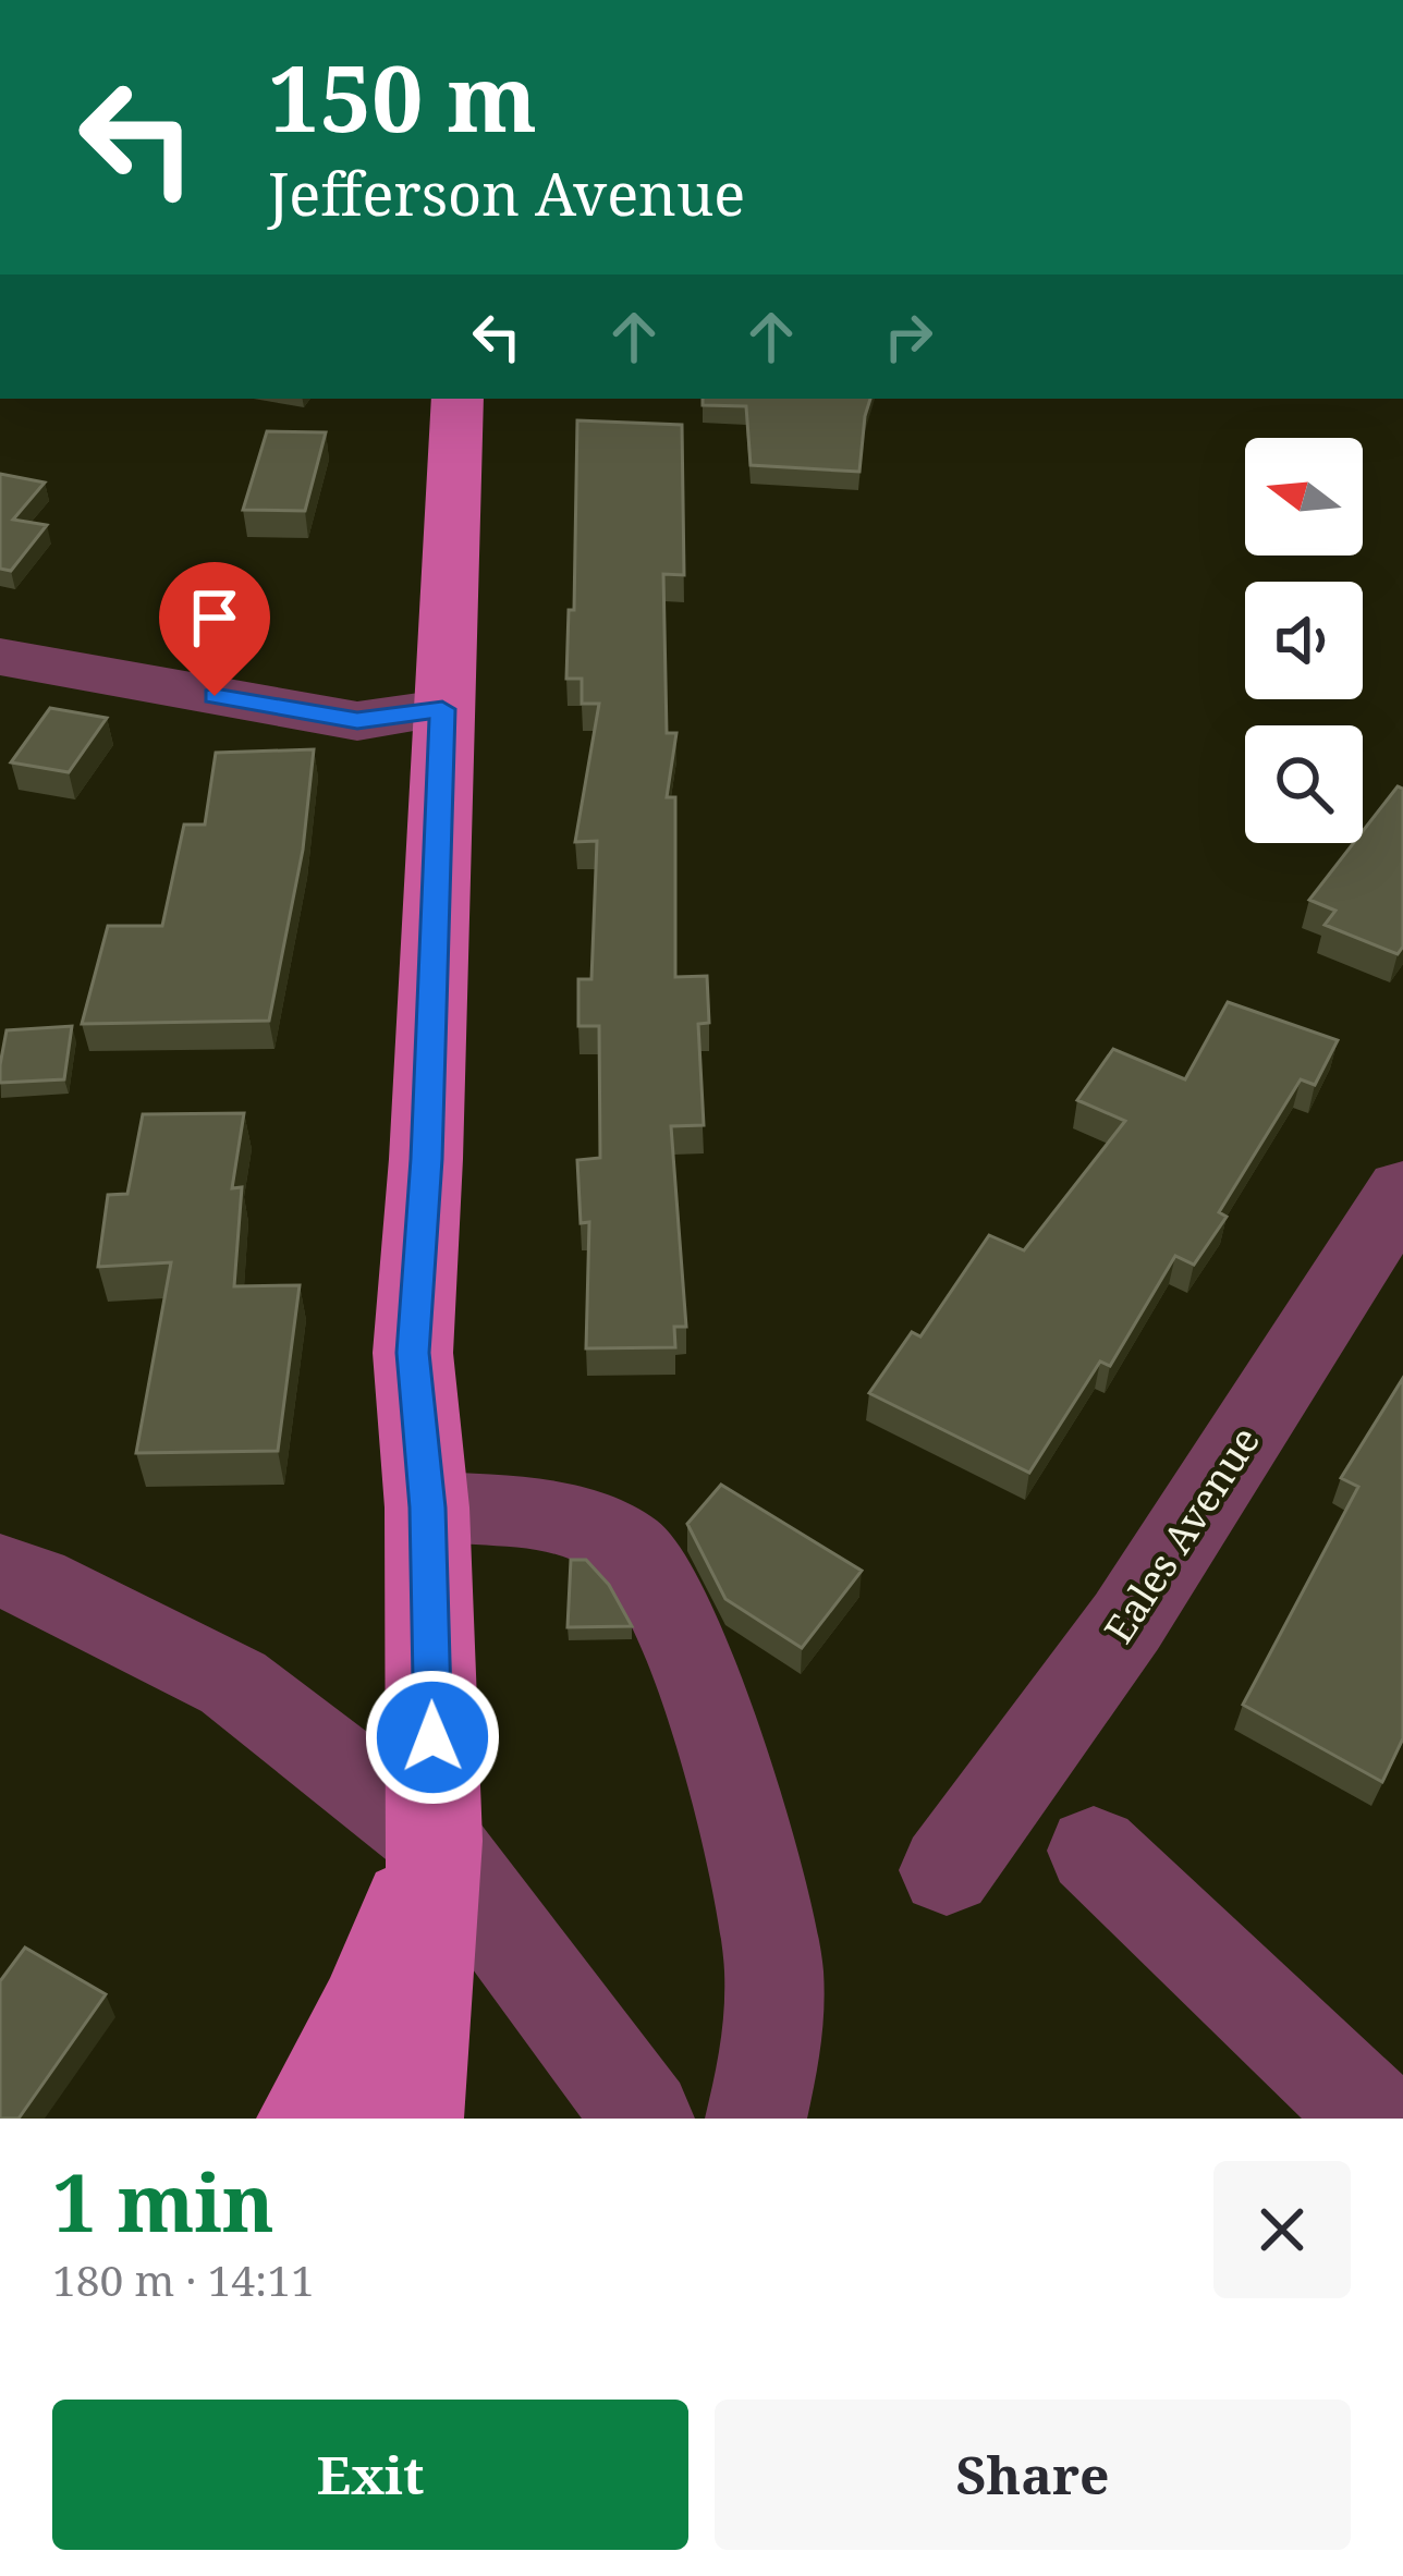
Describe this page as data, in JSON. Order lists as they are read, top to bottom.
{
  "streets": {
    "street": ["Eales Avenue"]
  },
  "north": "left",
  "page": {
    "turn": ["150 m", "Jefferson Avenue"],
    "heading": ["1 min", "180 m · 14:11"],
    "buttons": ["Exit", "Share"]
  }
}
